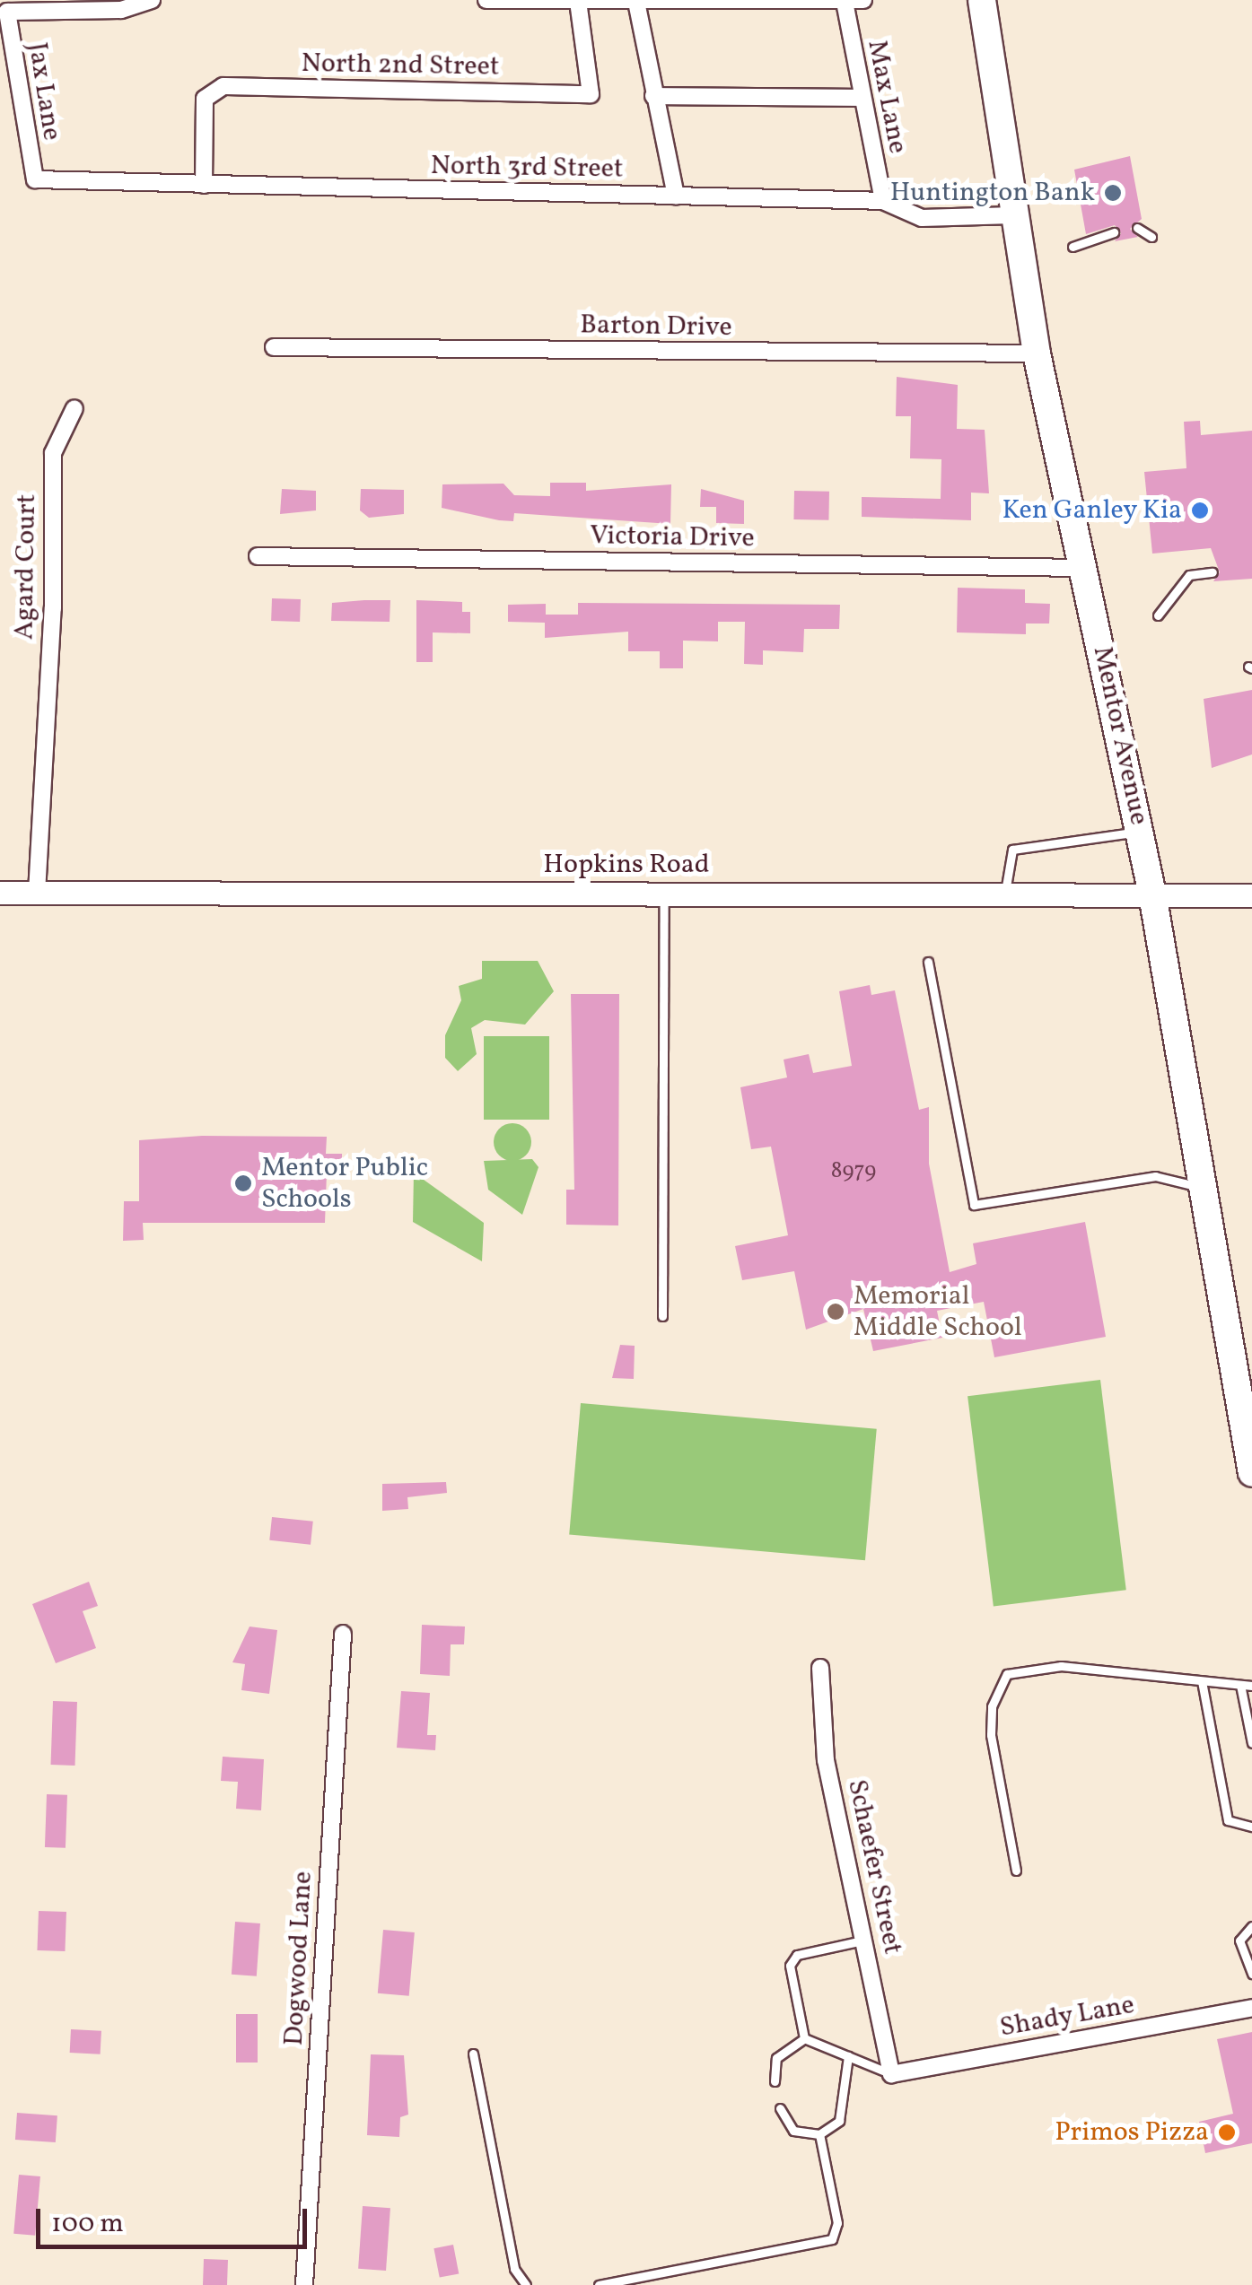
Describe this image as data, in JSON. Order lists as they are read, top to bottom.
{
  "streets": {
    "main road": ["Mentor Avenue"],
    "street": [
      "North 2nd Street",
      "Jax Lane",
      "Max Lane",
      "North 3rd Street",
      "Barton Drive",
      "Victoria Drive",
      "Agard Court",
      "Hopkins Road",
      "Schaefer Street",
      "Dogwood Lane",
      "Shady Lane"
    ]
  },
  "crossings": [
    ["North 2nd Street", "North 3rd Street"],
    ["Jax Lane", "North 3rd Street"],
    ["Max Lane", "North 3rd Street"],
    ["North 3rd Street", "Mentor Avenue"],
    ["Barton Drive", "Mentor Avenue"],
    ["Victoria Drive", "Mentor Avenue"],
    ["Agard Court", "Hopkins Road"],
    ["Mentor Avenue", "Hopkins Road"],
    ["Schaefer Street", "Shady Lane"]
  ],
  "places": [
    "Huntington Bank",
    "Ken Ganley Kia",
    "Mentor Public Schools",
    "Memorial Middle School",
    "Primos Pizza"
  ],
  "house_numbers": ["8979"],
  "scale_bar": "100 m"
}
